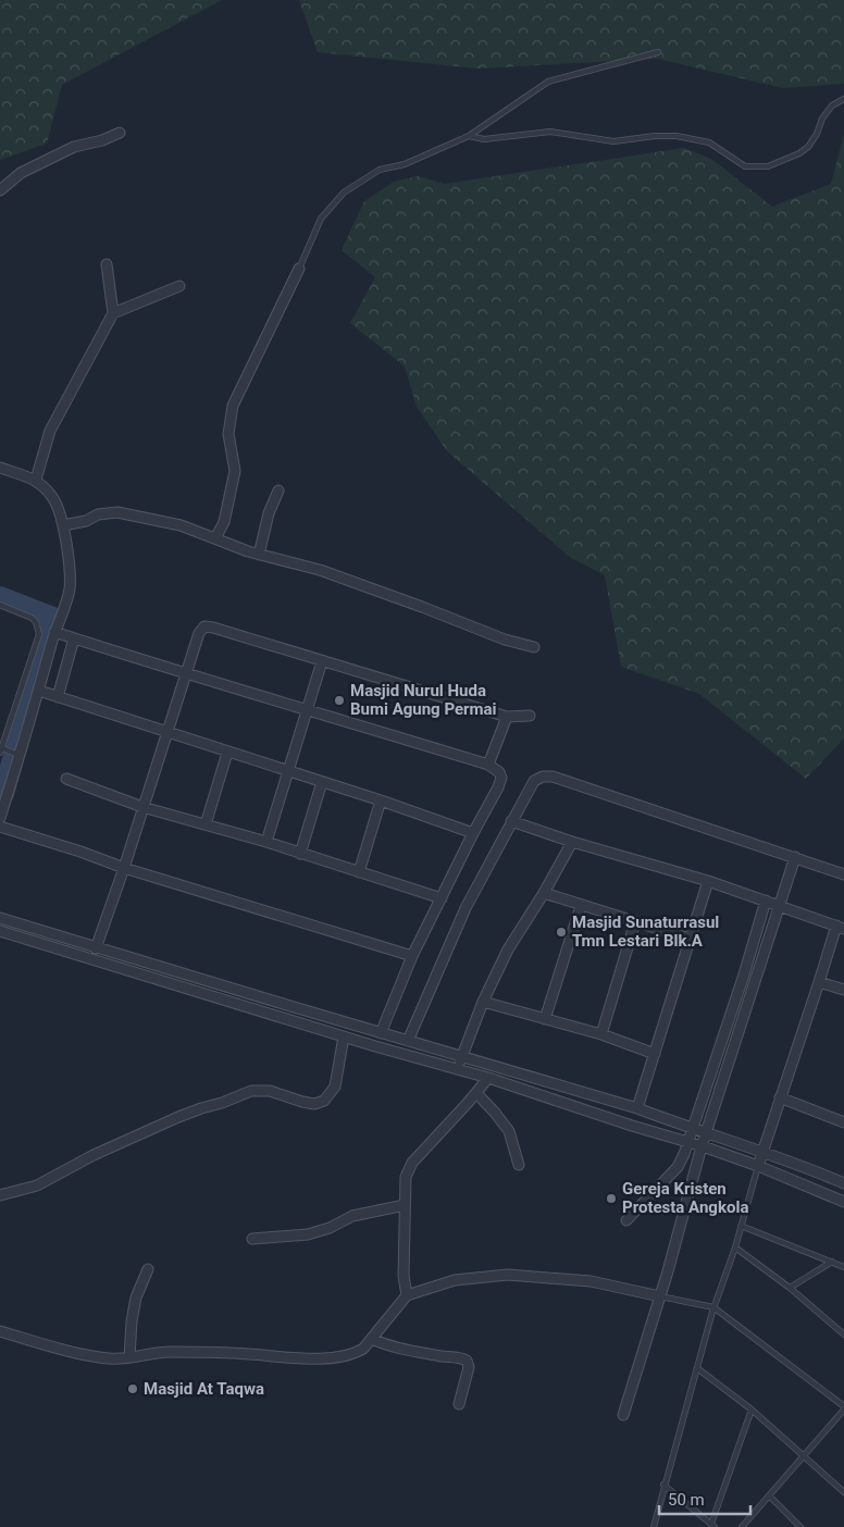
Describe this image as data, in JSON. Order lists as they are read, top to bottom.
{
  "places": [
    "Masjid Nurul Huda Bumi Agung Permai",
    "Masjid Sunaturrasul Tmn Lestari Blk.A",
    "Gereja Kristen Protesta Angkola",
    "Masjid At Taqwa"
  ],
  "scale_bar": "50 m"
}
